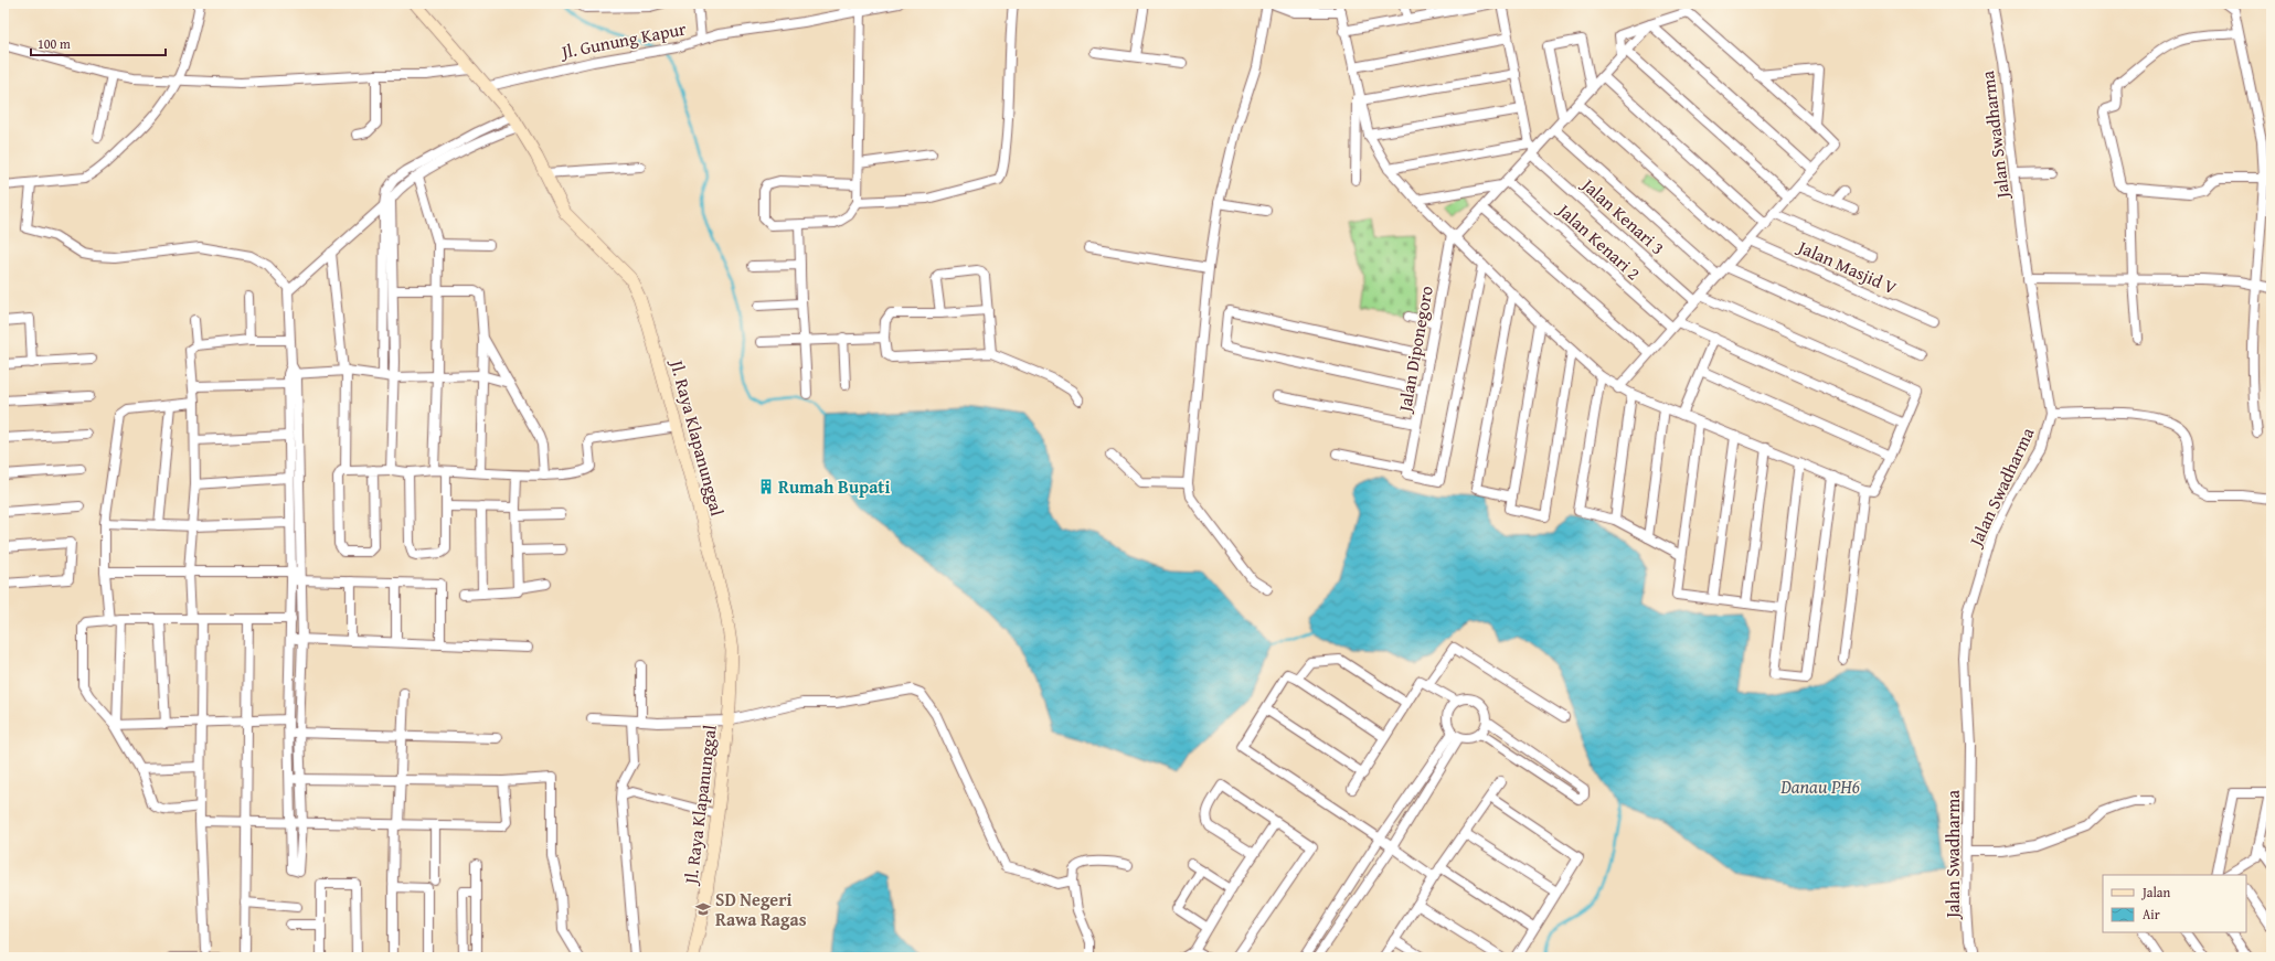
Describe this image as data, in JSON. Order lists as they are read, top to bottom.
{
  "streets": {
    "street": [
      "Jl. Gunung Kapur",
      "Jalan Swadharma",
      "Jalan Kenari 3",
      "Jalan Kenari 2",
      "Jalan Masjid V",
      "Jalan Diponegoro",
      "Jl. Raya Klapanunggal"
    ]
  },
  "crossings": [
    ["Jl. Gunung Kapur", "Jl. Raya Klapanunggal"],
    ["Jalan Kenari 3", "Jalan Kenari 2"]
  ],
  "water": ["Danau PH6"],
  "places": {
    "building": ["Rumah Bupati"],
    "school or university": ["SD Negeri Rawa Ragas"]
  },
  "legend": ["Jalan", "Air"],
  "scale_bar": "100 m"
}
